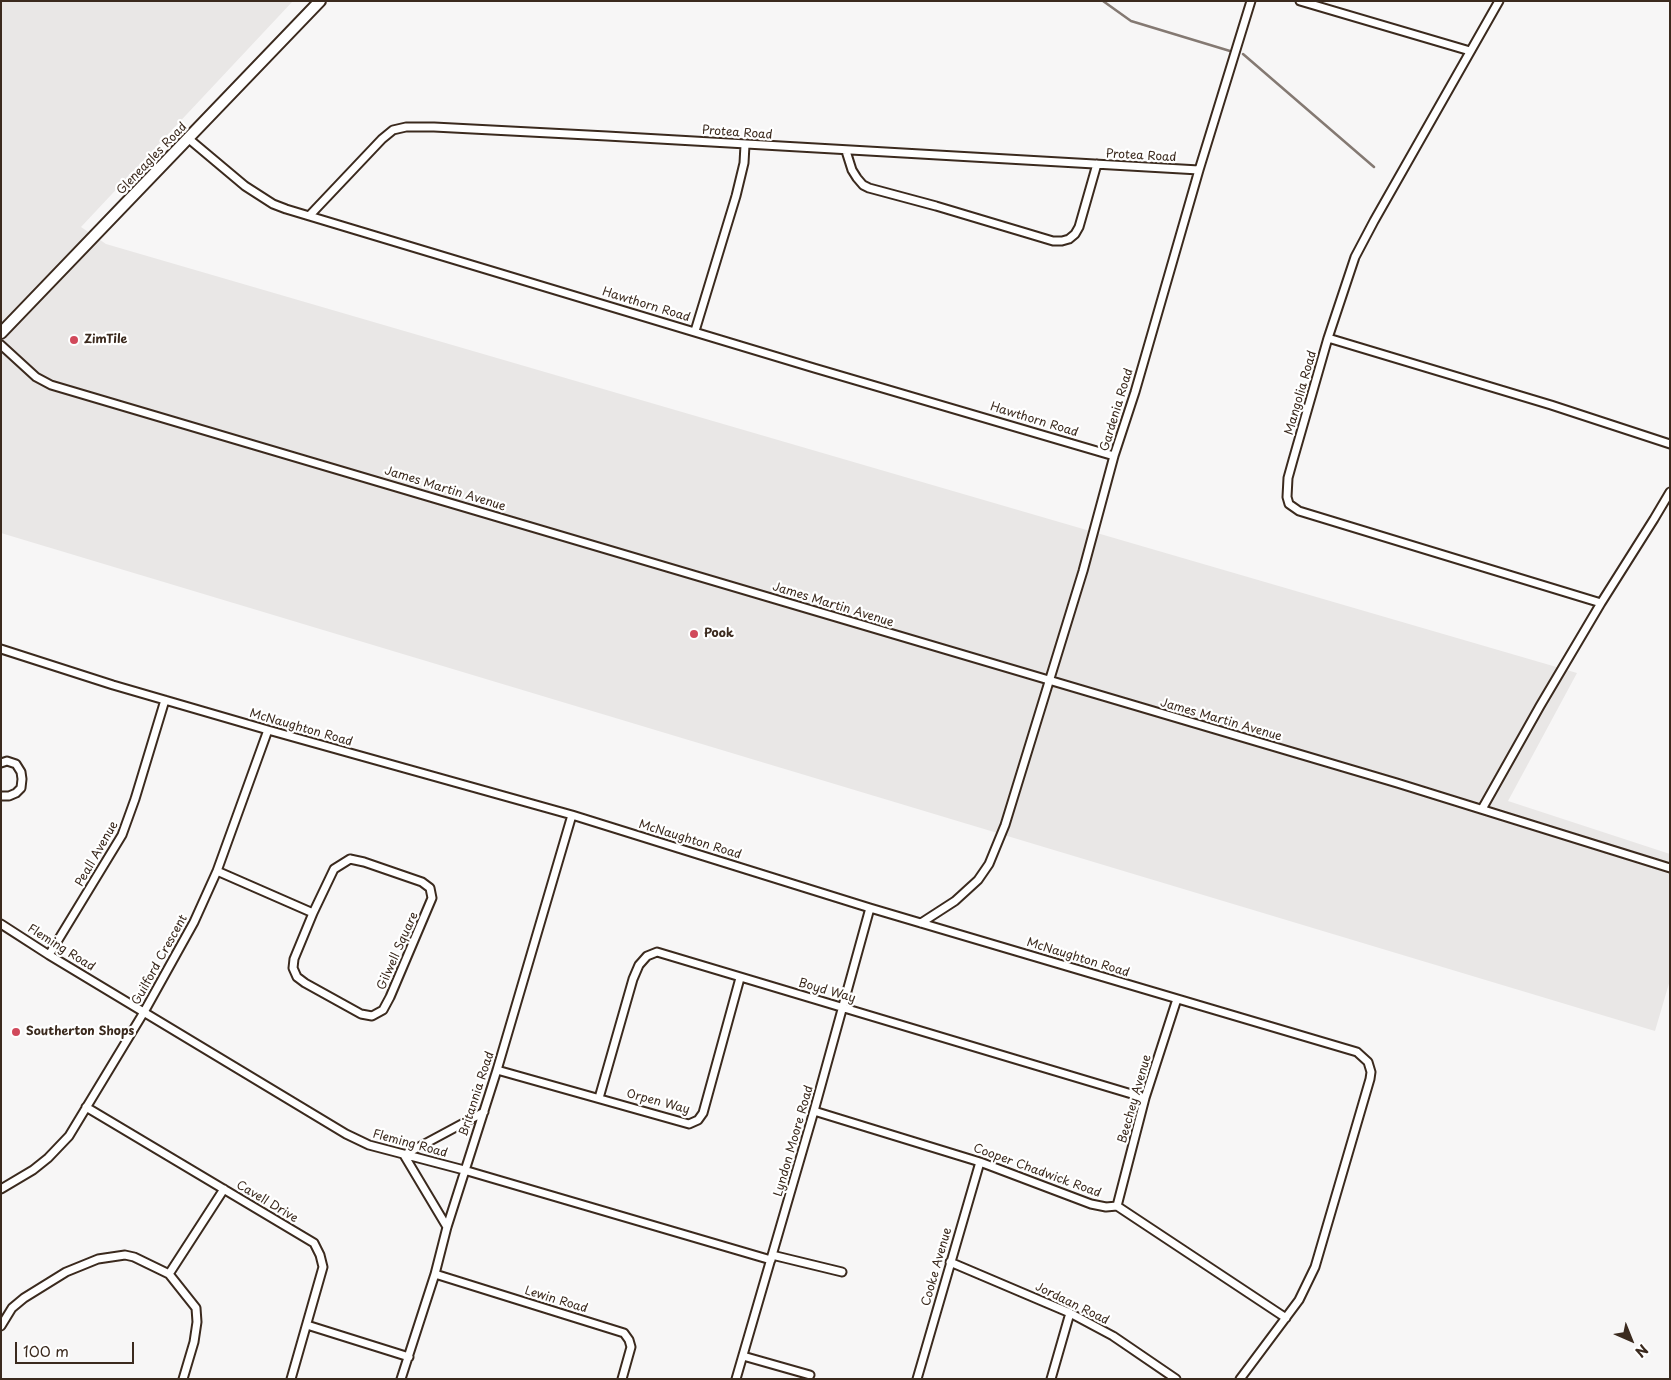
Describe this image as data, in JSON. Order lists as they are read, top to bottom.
{
  "streets": {
    "street": [
      "Protea Road",
      "Gleneagles Road",
      "Hawthorn Road",
      "Mangolia Road",
      "Gardenia Road",
      "James Martin Avenue",
      "McNaughton Road",
      "Peall Avenue",
      "Fleming Road",
      "Gilwell Square",
      "Guilford Crescent",
      "Boyd Way",
      "Britannia Road",
      "Beechey Avenue",
      "Orpen Way",
      "Lyndon Moore Road",
      "Cooper Chadwick Road",
      "Cavell Drive",
      "Cooke Avenue",
      "Lewin Road",
      "Jordaan Road"
    ]
  },
  "crossings": [
    ["Protea Road", "Hawthorn Road"],
    ["Protea Road", "Gardenia Road"],
    ["Gleneagles Road", "Hawthorn Road"],
    ["Hawthorn Road", "Gardenia Road"],
    ["Gardenia Road", "James Martin Avenue"],
    ["Gardenia Road", "McNaughton Road"],
    ["McNaughton Road", "Peall Avenue"],
    ["McNaughton Road", "Guilford Crescent"],
    ["McNaughton Road", "Britannia Road"],
    ["McNaughton Road", "Beechey Avenue"],
    ["McNaughton Road", "Lyndon Moore Road"],
    ["McNaughton Road", "Cooper Chadwick Road"],
    ["Peall Avenue", "Fleming Road"],
    ["Fleming Road", "Guilford Crescent"],
    ["Fleming Road", "Britannia Road"],
    ["Fleming Road", "Lyndon Moore Road"],
    ["Guilford Crescent", "Cavell Drive"],
    ["Boyd Way", "Beechey Avenue"],
    ["Boyd Way", "Orpen Way"],
    ["Boyd Way", "Lyndon Moore Road"],
    ["Britannia Road", "Orpen Way"],
    ["Britannia Road", "Lewin Road"],
    ["Beechey Avenue", "Cooper Chadwick Road"],
    ["Lyndon Moore Road", "Cooper Chadwick Road"],
    ["Cooper Chadwick Road", "Cooke Avenue"],
    ["Cooke Avenue", "Jordaan Road"]
  ],
  "places": ["ZimTile", "Pook", "Southerton Shops"],
  "scale_bar": "100 m",
  "north": "bottom right"
}
